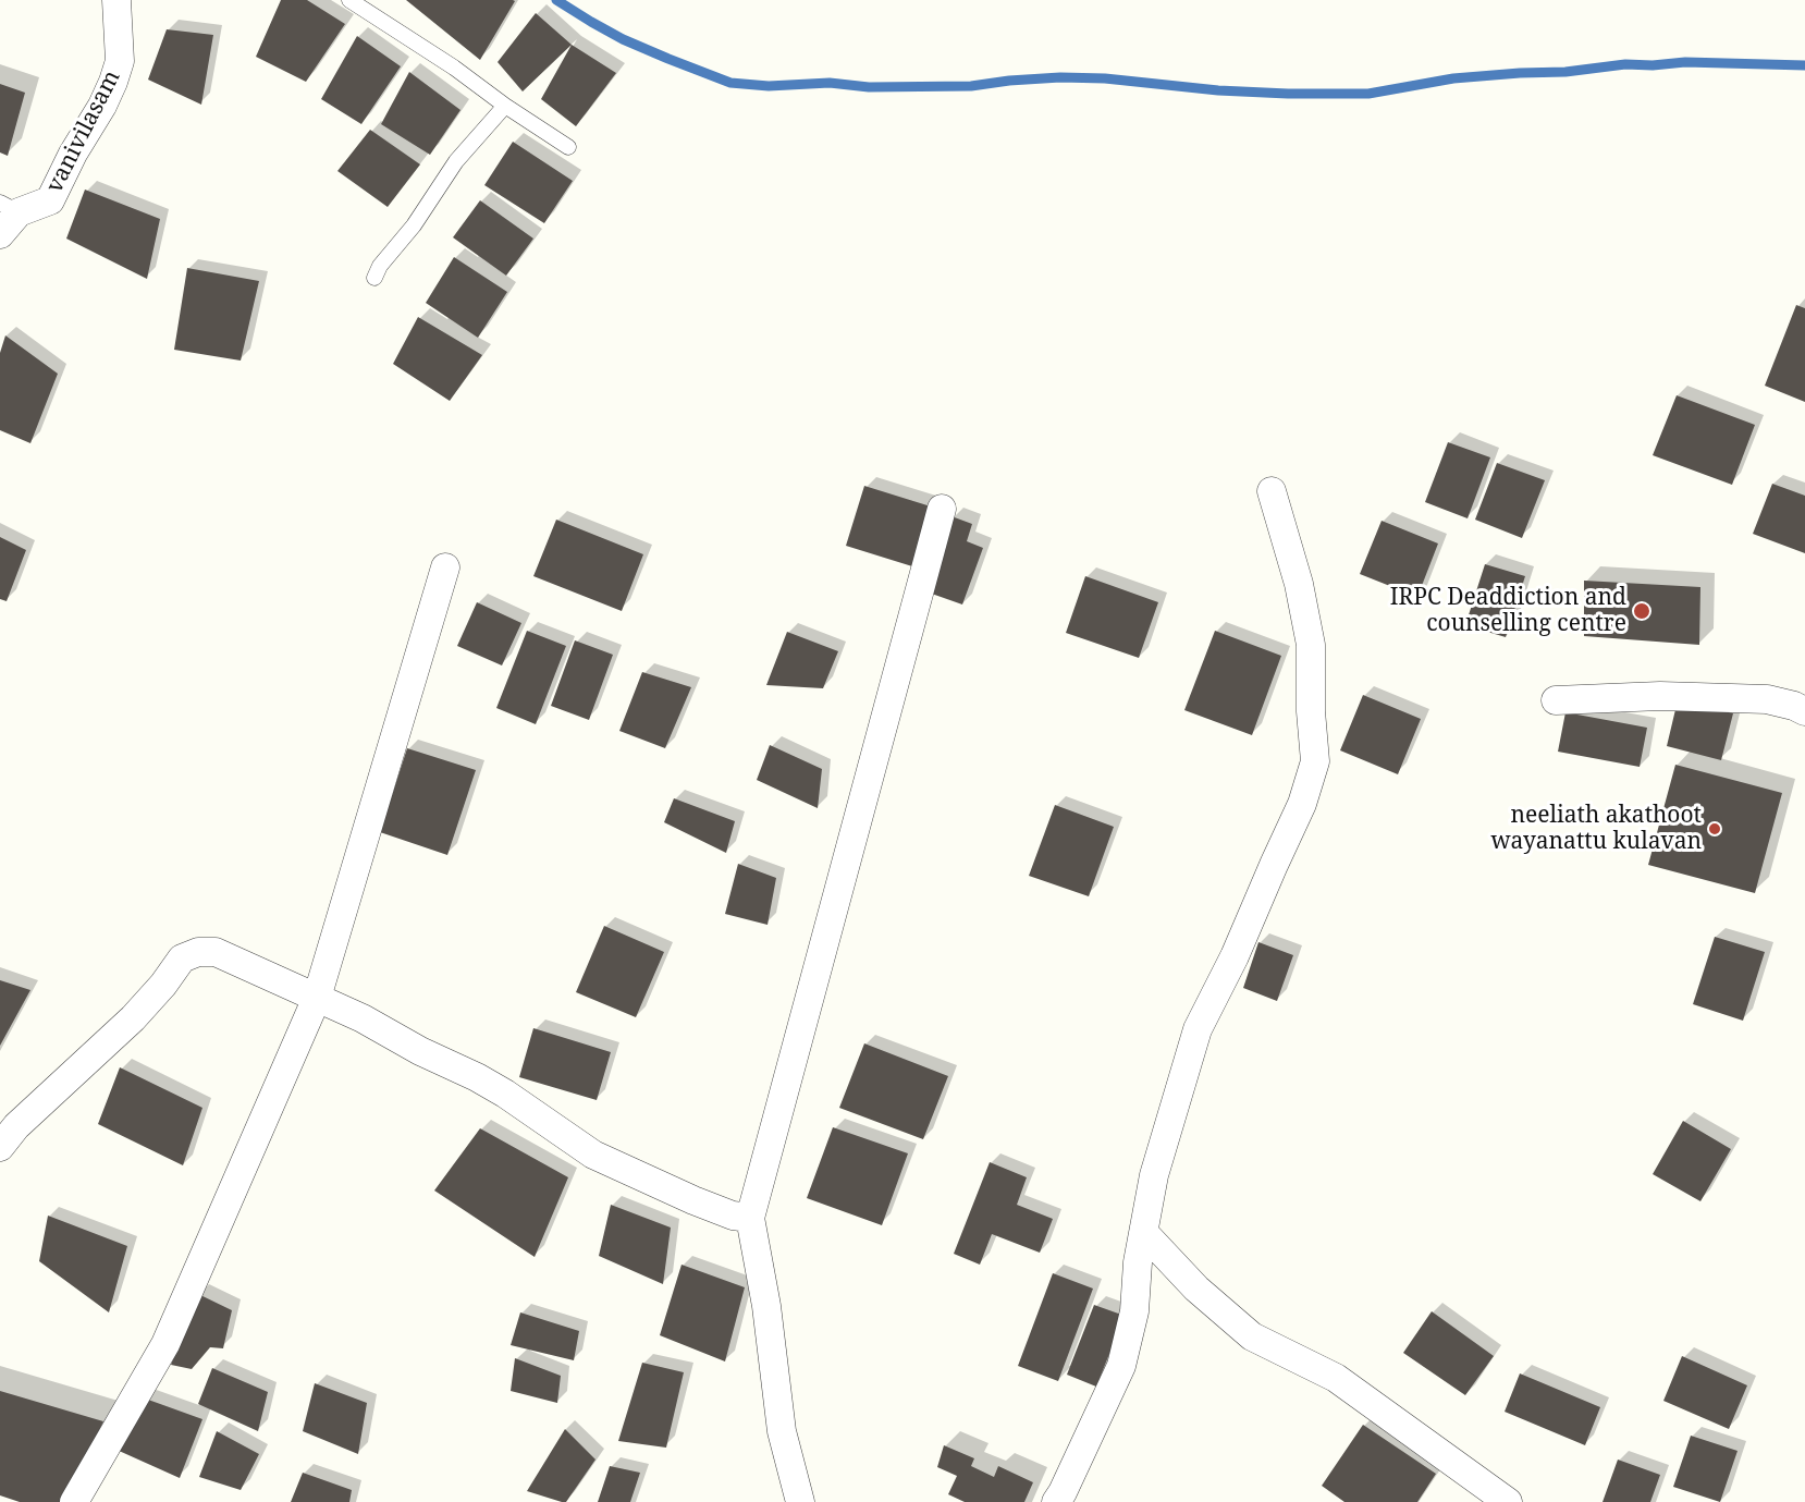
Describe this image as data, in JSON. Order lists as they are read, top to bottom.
{
  "streets": {
    "street": ["vanivilasam"]
  },
  "places": ["IRPC Deaddiction and counselling centre", "neeliath akathoot wayanattu kulavan"]
}
